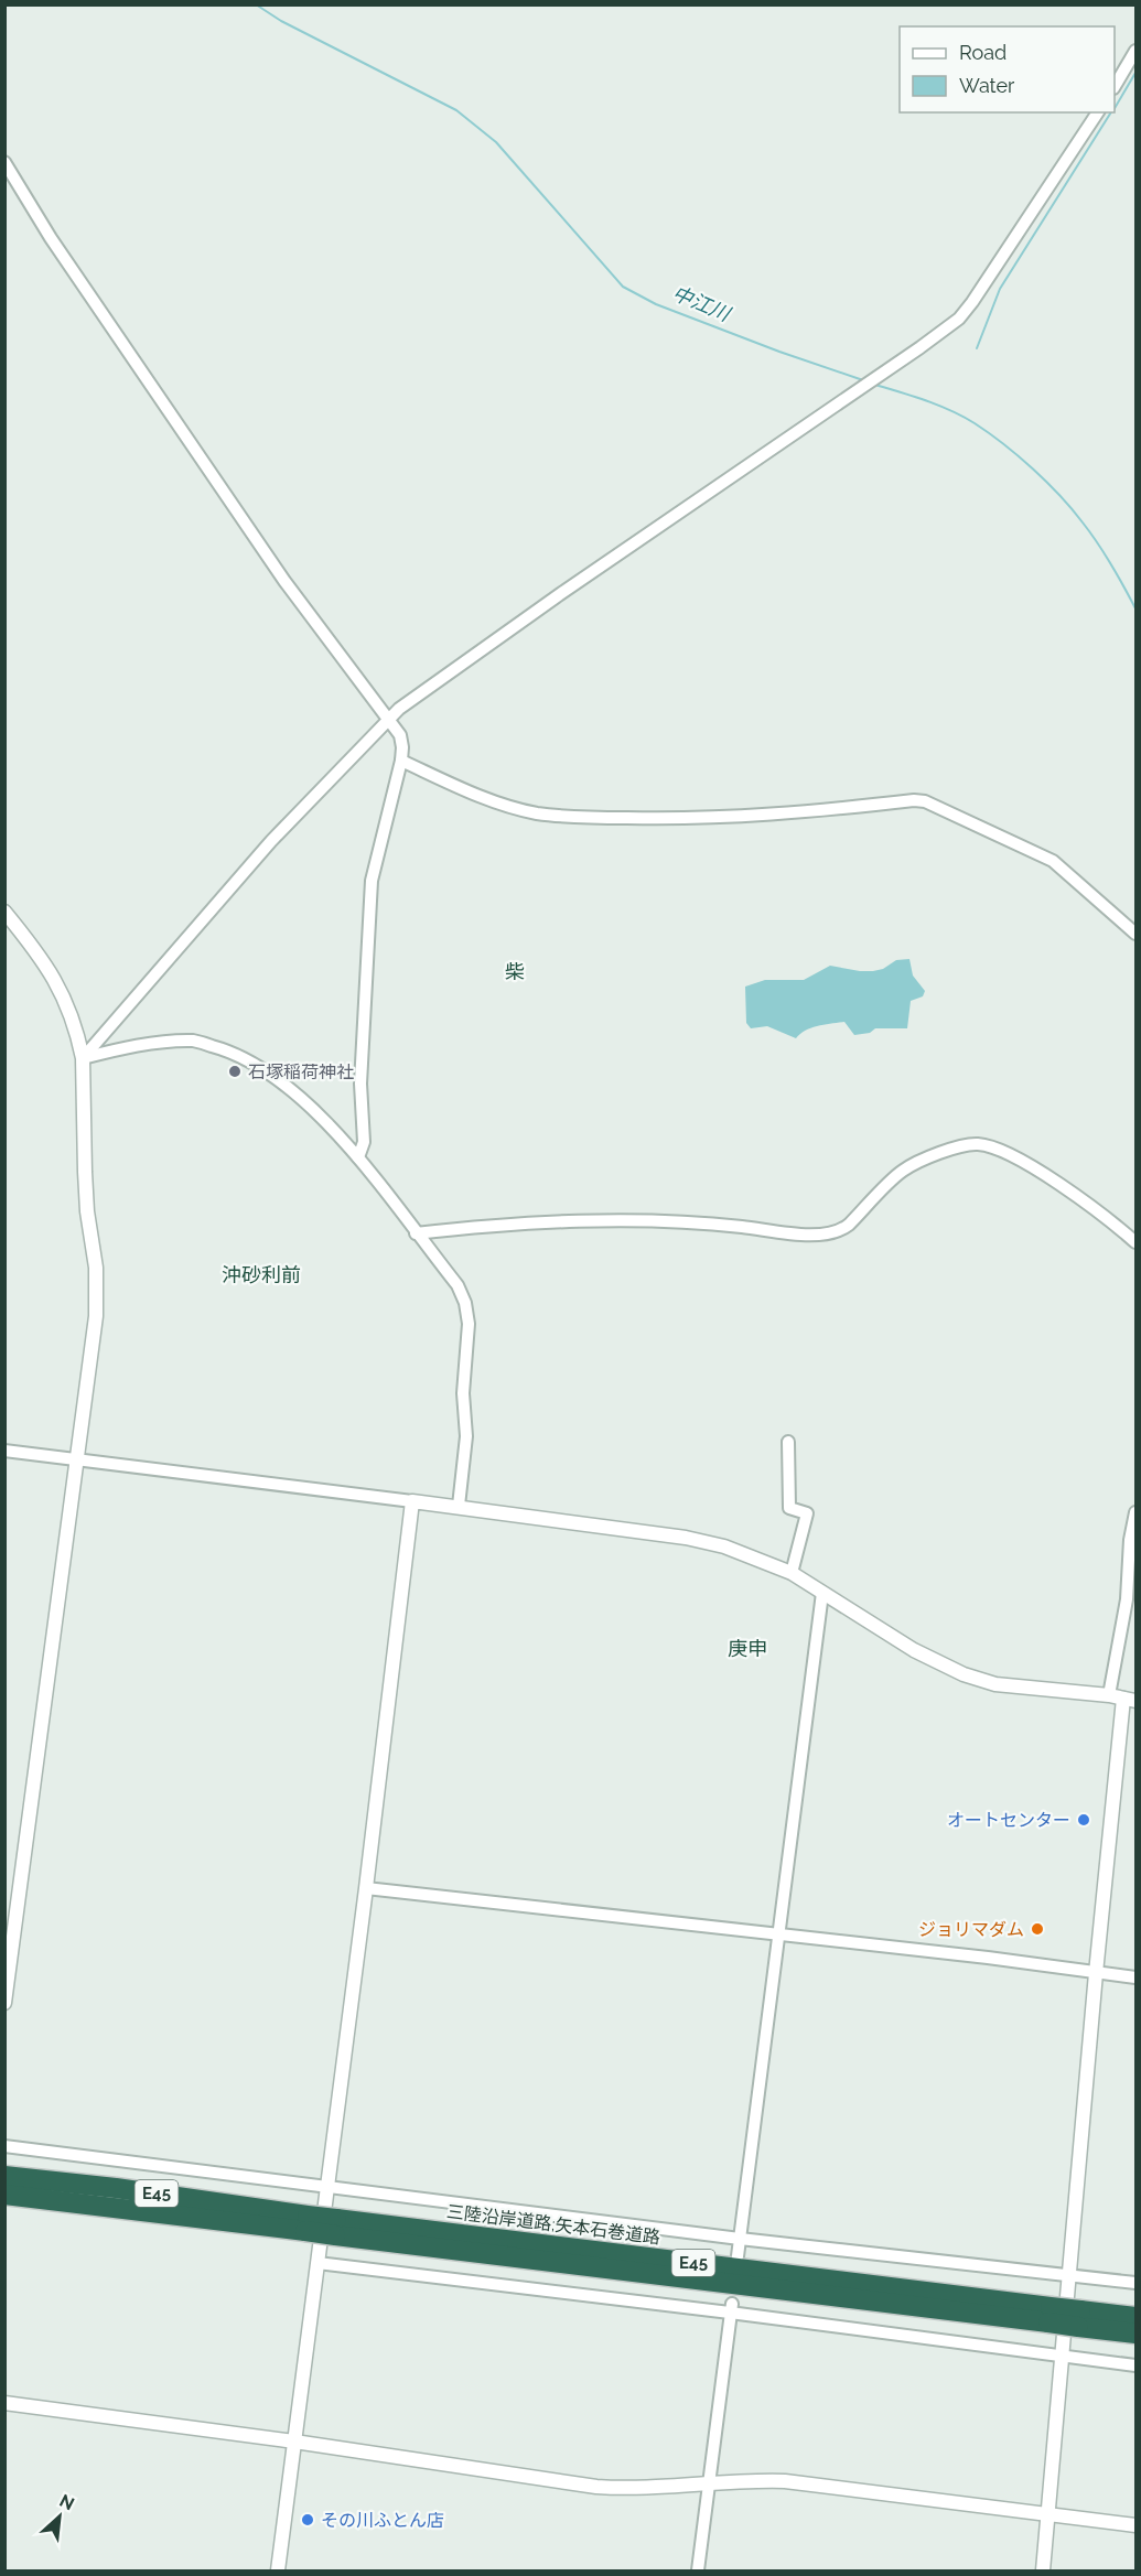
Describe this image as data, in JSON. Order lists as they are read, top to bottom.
{
  "streets": {
    "highway": ["E45", "三陸沿岸道路;矢本石巻道路"]
  },
  "districts": ["柴", "沖砂利前", "庚申"],
  "water": ["中江川"],
  "places": [
    "石塚稲荷神社",
    "オートセンター",
    "ジョリマダム",
    "その川ふとん店"
  ],
  "legend": ["Road", "Water"],
  "north": "top right"
}
